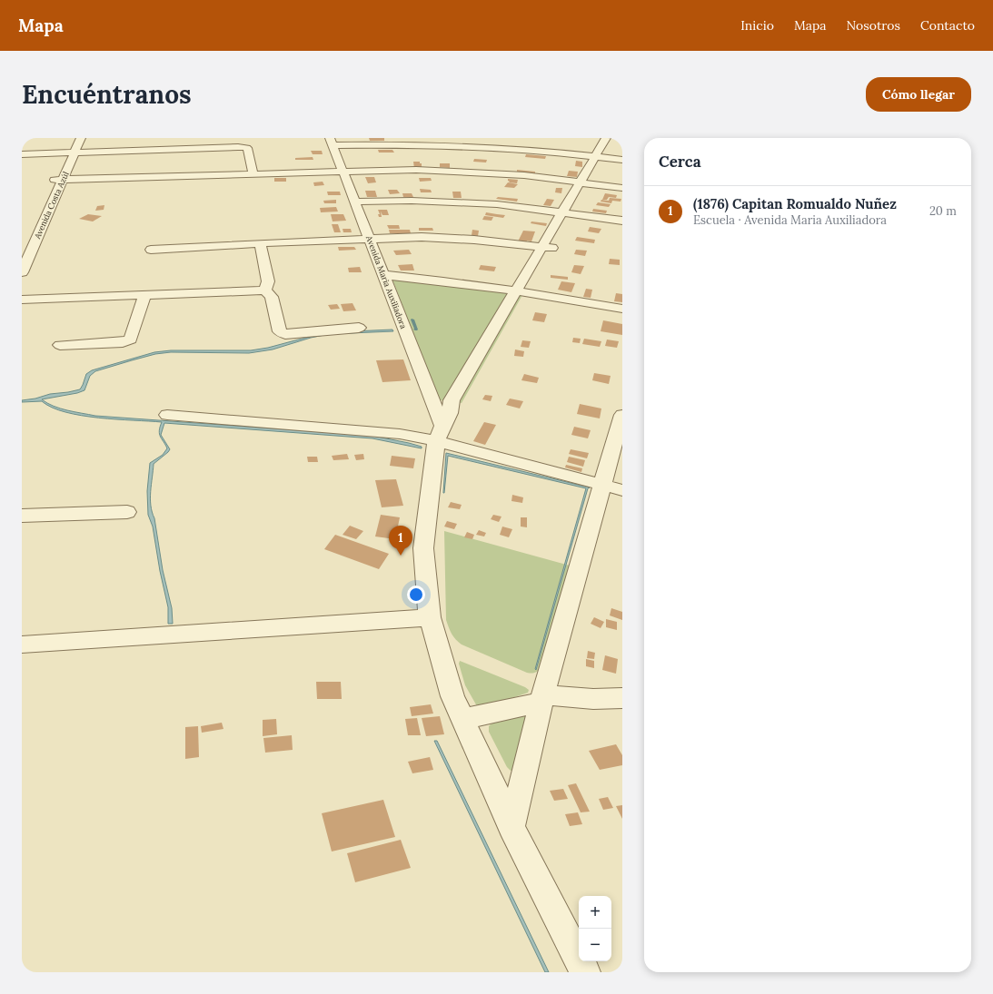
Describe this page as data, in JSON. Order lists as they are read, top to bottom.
{
  "streets": {
    "street": ["Avenida Costa Azúl", "Avenida Maria Auxiliadora"]
  },
  "page": {
    "header": "Mapa",
    "nav": [
      "Inicio",
      "Mapa",
      "Nosotros",
      "Contacto"
    ],
    "buttons": "Cómo llegar",
    "title": "Encuéntranos",
    "heading": "Cerca",
    "list": [
      {
        "mark": "1",
        "name": "(1876) Capitan Romualdo Nuñez",
        "note": "Escuela · Avenida Maria Auxiliadora",
        "value": "20 m"
      }
    ],
    "pins": "1",
    "map_buttons": ["+", "−"]
  }
}
